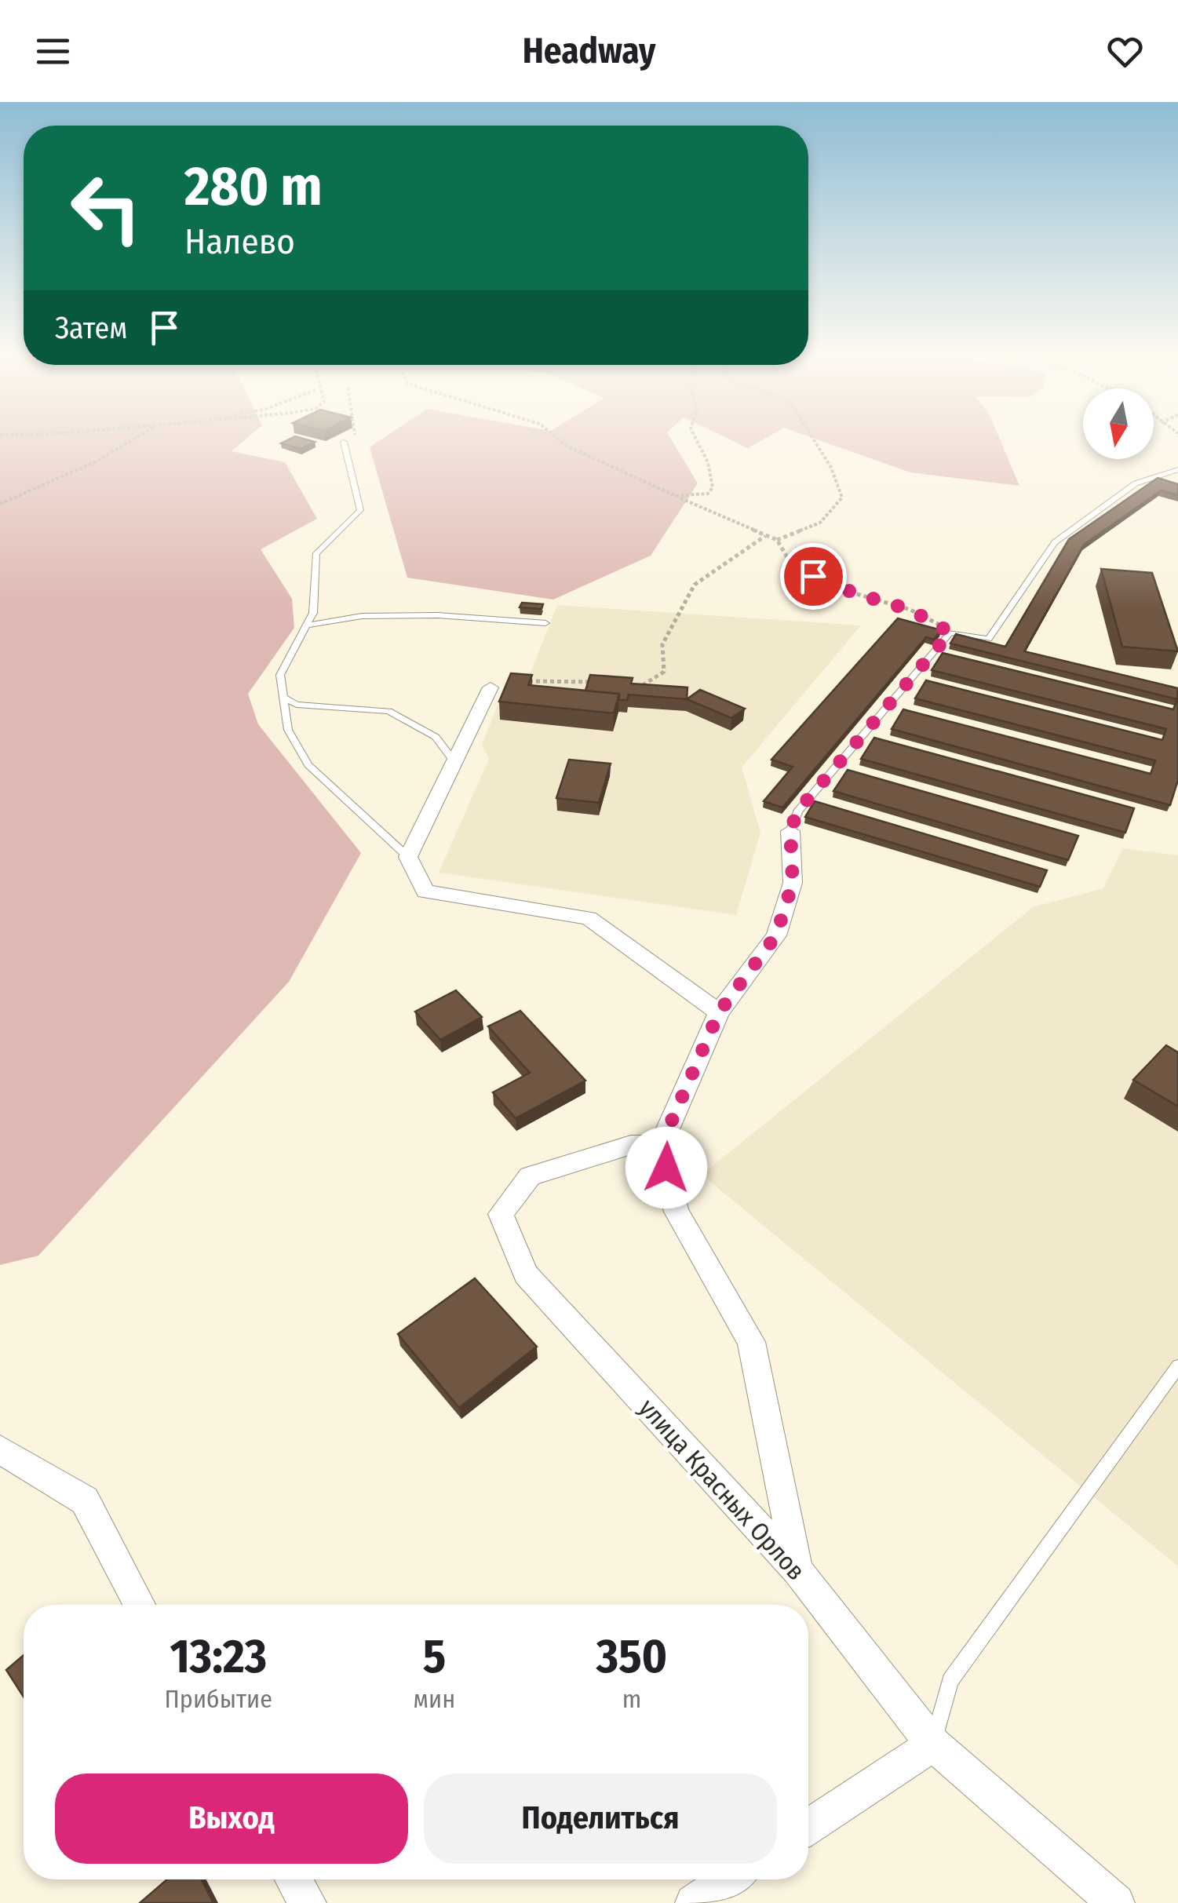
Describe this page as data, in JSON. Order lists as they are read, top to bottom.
{
  "streets": {
    "street": ["улица Красных Орлов"]
  },
  "north": "bottom",
  "page": {
    "header": "Headway",
    "turn": ["280 m", "Налево"],
    "then": "Затем",
    "eta": [
      "13:23",
      "Прибытие",
      "5",
      "мин",
      "350",
      "m"
    ],
    "buttons": ["Выход", "Поделиться"]
  }
}
